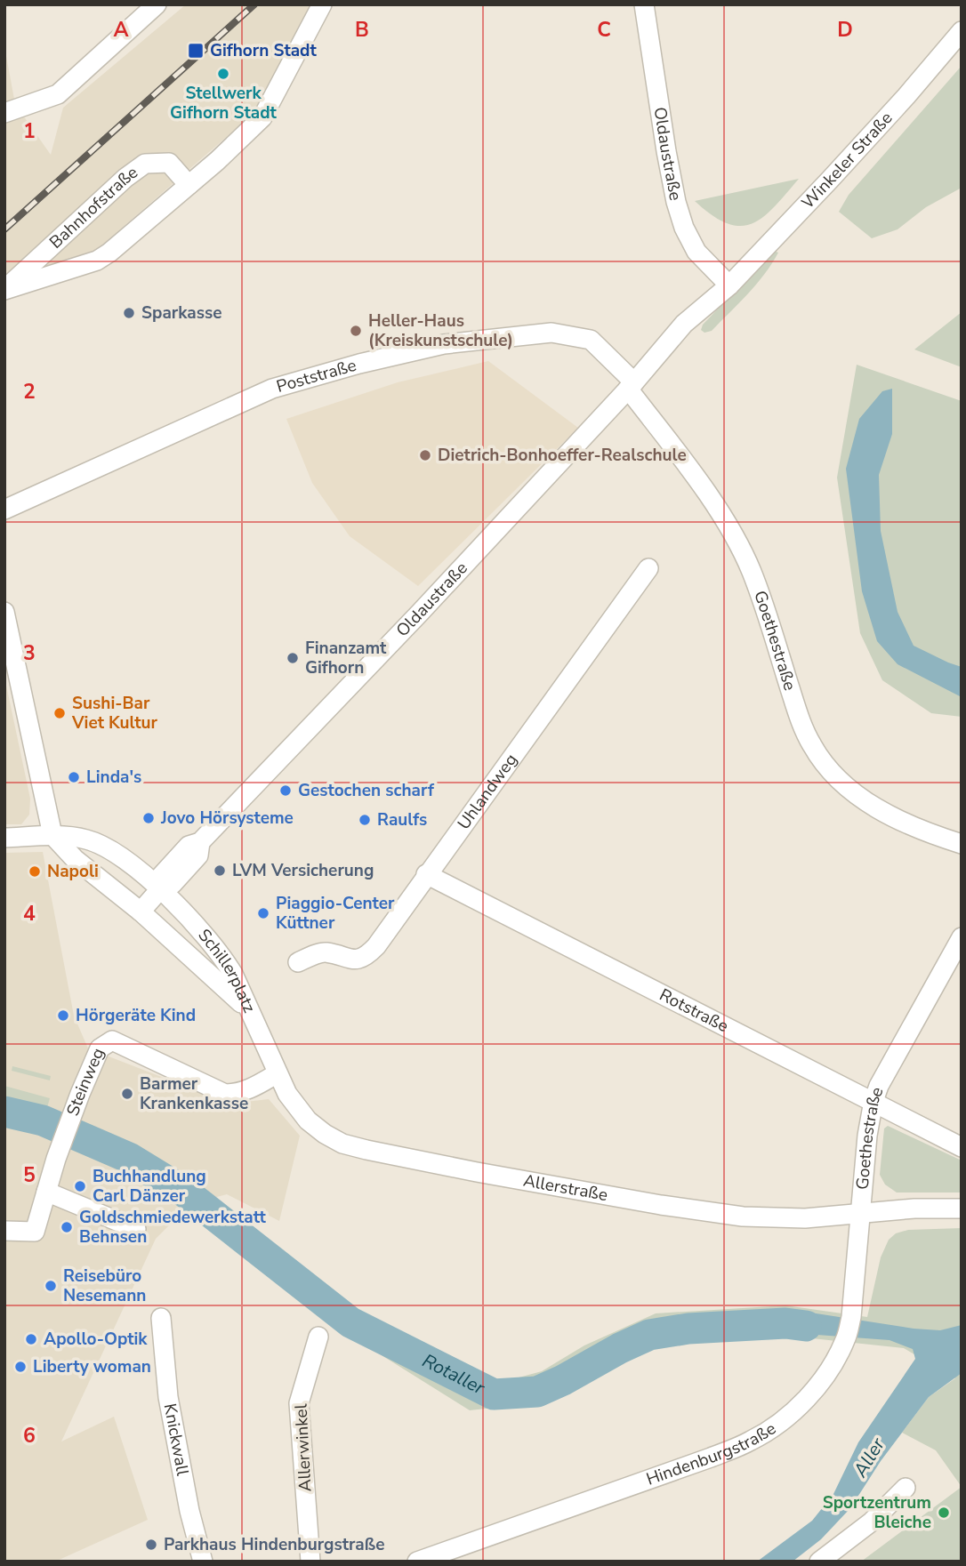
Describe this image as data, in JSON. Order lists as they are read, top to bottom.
{
  "streets": {
    "street": [
      "Oldaustraße",
      "Winkeler Straße",
      "Bahnhofstraße",
      "Poststraße",
      "Goethestraße",
      "Uhlandweg",
      "Schillerplatz",
      "Rotstraße",
      "Steinweg",
      "Allerstraße",
      "Knickwall",
      "Allerwinkel",
      "Hindenburgstraße"
    ]
  },
  "crossings": [
    ["Oldaustraße", "Winkeler Straße"],
    ["Oldaustraße", "Poststraße"],
    ["Oldaustraße", "Goethestraße"],
    ["Oldaustraße", "Schillerplatz"],
    ["Poststraße", "Goethestraße"],
    ["Goethestraße", "Rotstraße"],
    ["Goethestraße", "Allerstraße"],
    ["Goethestraße", "Hindenburgstraße"],
    ["Uhlandweg", "Rotstraße"],
    ["Schillerplatz", "Allerstraße"],
    ["Steinweg", "Allerstraße"],
    ["Allerstraße", "Hindenburgstraße"]
  ],
  "water": ["Rotaller", "Aller"],
  "places": {
    "transit": ["Gifhorn Stadt"],
    "other": [
      "Stellwerk Gifhorn Stadt",
      "Sparkasse",
      "Heller-Haus (Kreiskunstschule)",
      "Dietrich-Bonhoeffer-Realschule",
      "Finanzamt Gifhorn",
      "Sushi-Bar Viet Kultur",
      "Linda's",
      "Gestochen scharf",
      "Jovo Hörsysteme",
      "Raulfs",
      "LVM Versicherung",
      "Napoli",
      "Piaggio-Center Küttner",
      "Hörgeräte Kind",
      "Barmer Krankenkasse",
      "Buchhandlung Carl Dänzer",
      "Goldschmiedewerkstatt Behnsen",
      "Reisebüro Nesemann",
      "Apollo-Optik",
      "Liberty woman",
      "Sportzentrum Bleiche",
      "Parkhaus Hindenburgstraße"
    ]
  },
  "grid": {
    "columns": [
      "A",
      "B",
      "C",
      "D"
    ],
    "rows": [
      "1",
      "2",
      "3",
      "4",
      "5",
      "6"
    ]
  }
}
